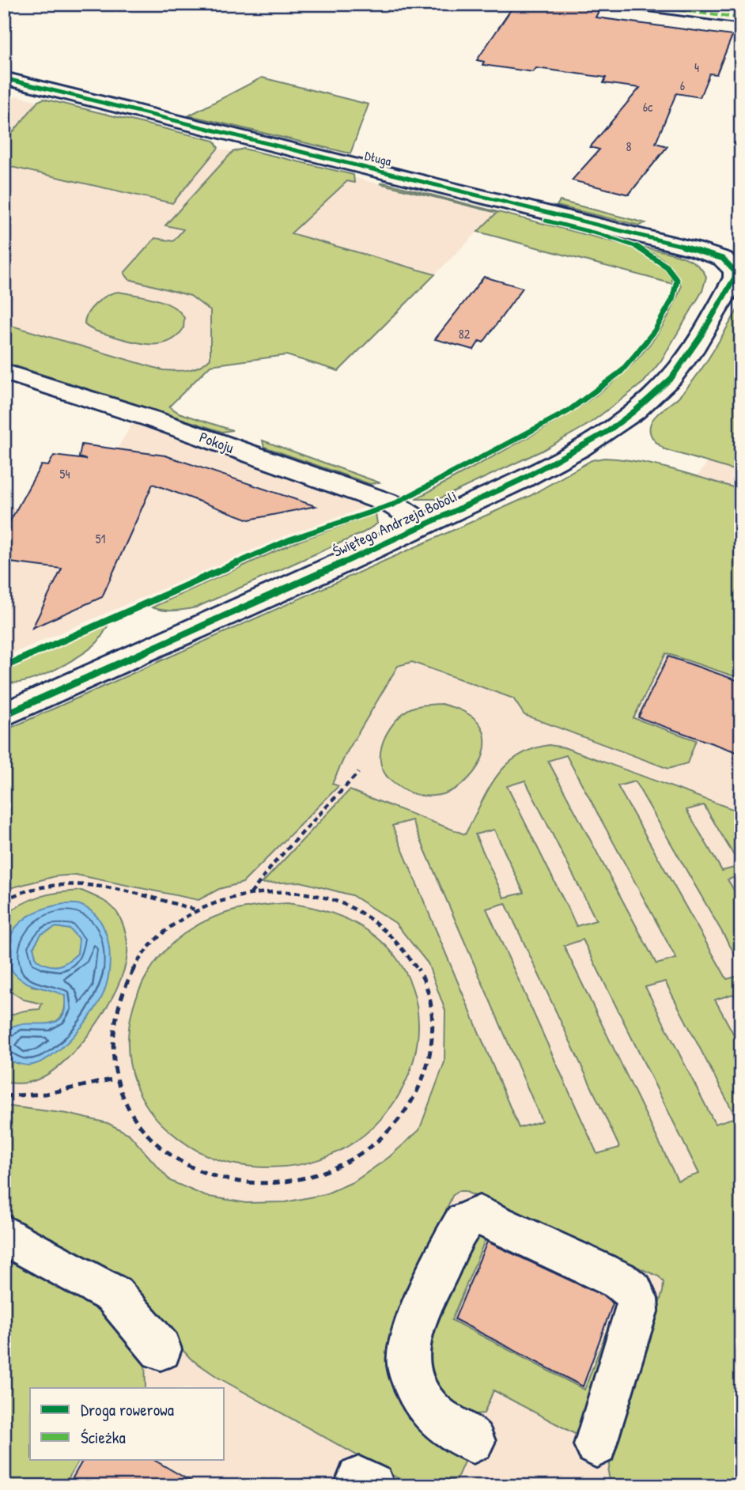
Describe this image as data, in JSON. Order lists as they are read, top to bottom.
{
  "streets": {
    "street": ["Długa", "Pokoju", "Świętego Andrzeja Boboli"]
  },
  "crossings": [
    ["Długa", "Świętego Andrzeja Boboli"],
    ["Pokoju", "Świętego Andrzeja Boboli"]
  ],
  "house_numbers": [
    "4",
    "6",
    "6c",
    "8",
    "82",
    "54",
    "51"
  ],
  "legend": ["Droga rowerowa", "Ścieżka"]
}
